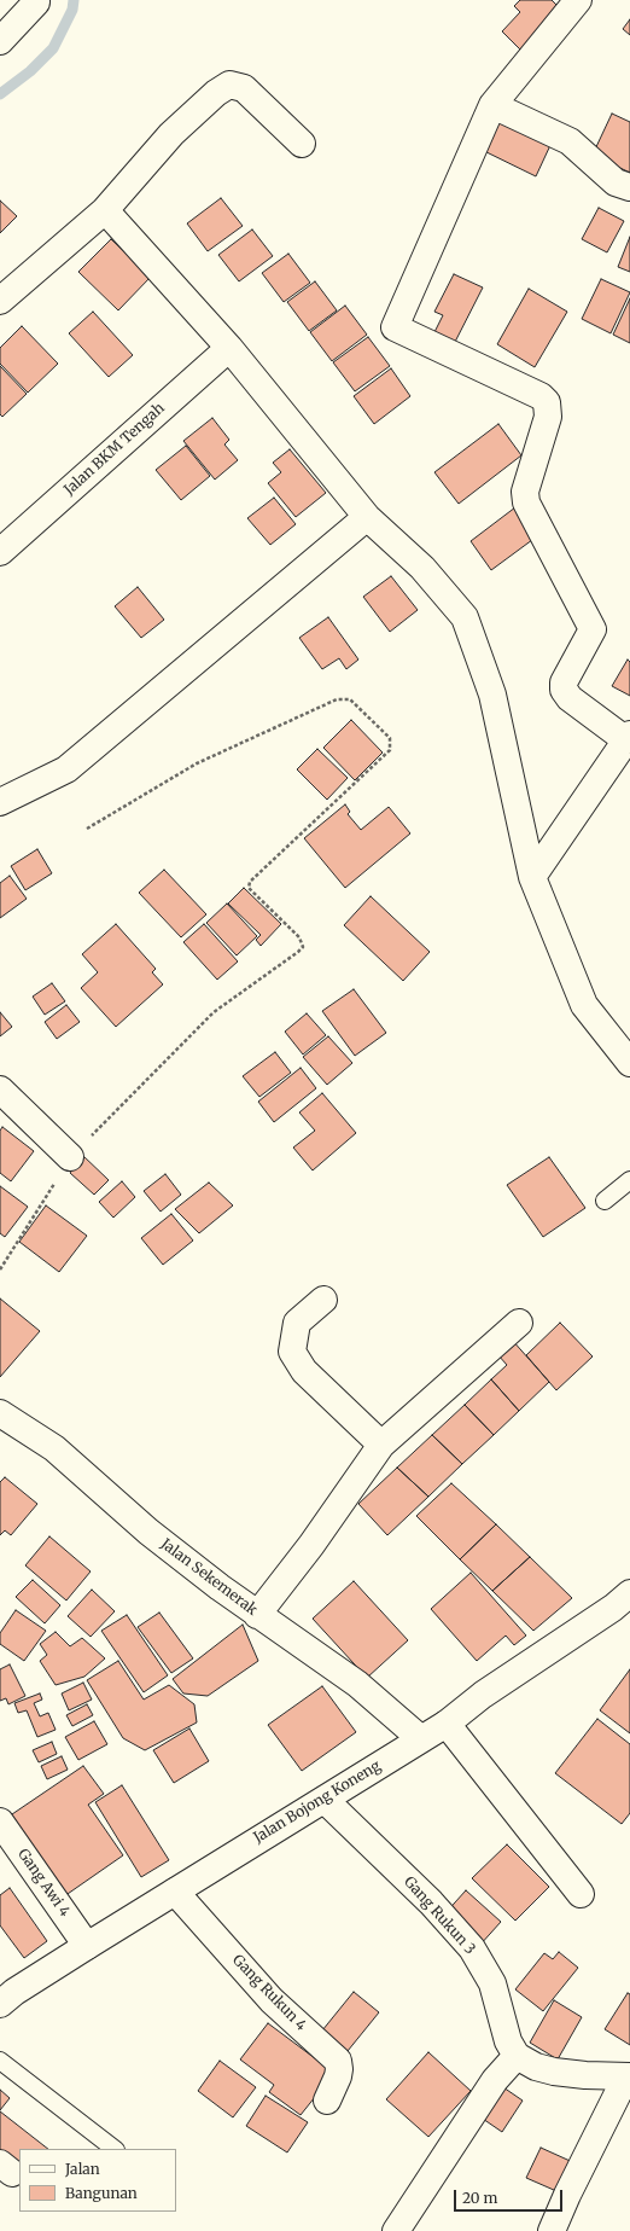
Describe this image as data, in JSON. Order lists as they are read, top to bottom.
{
  "streets": {
    "street": [
      "Jalan BKM Tengah",
      "Jalan Sekemerak",
      "Jalan Bojong Koneng",
      "Gang Awi 4",
      "Gang Rukun 3",
      "Gang Rukun 4"
    ]
  },
  "crossings": [
    ["Jalan Sekemerak", "Jalan Bojong Koneng"],
    ["Jalan Bojong Koneng", "Gang Awi 4"],
    ["Jalan Bojong Koneng", "Gang Rukun 3"],
    ["Jalan Bojong Koneng", "Gang Rukun 4"]
  ],
  "legend": ["Jalan", "Bangunan"],
  "scale_bar": "20 m"
}
